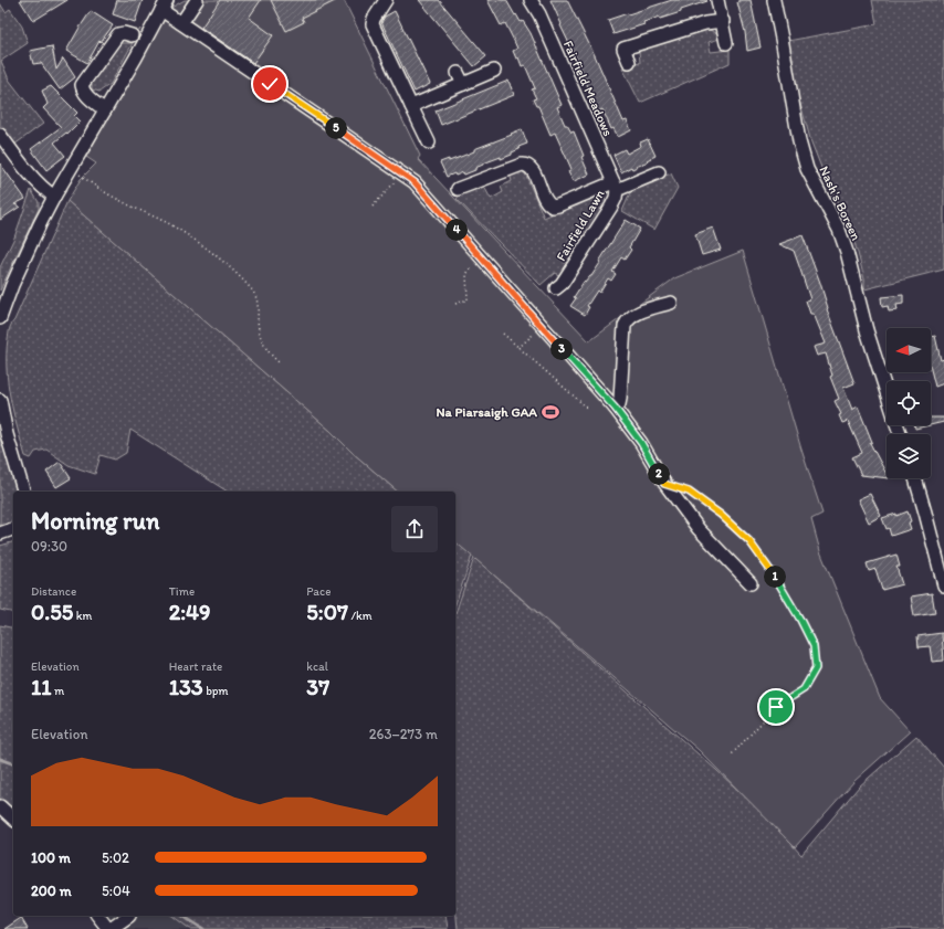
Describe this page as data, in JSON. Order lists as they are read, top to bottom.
{
  "streets": {
    "street": ["Fairfield Meadows", "Nash's Boreen", "Fairfield Lawn"]
  },
  "crossings": [
    ["Fairfield Meadows", "Fairfield Lawn"]
  ],
  "places": {
    "sports": ["Na Piarsaigh GAA"]
  },
  "north": "left",
  "page": {
    "pins": [
      "5",
      "4",
      "3",
      "2",
      "1"
    ],
    "heading": ["Morning run", "09:30"],
    "stats": [
      ["Distance", "0.55 km"],
      ["Time", "2:49"],
      ["Pace", "5:07 /km"],
      ["Elevation", "11 m"],
      ["Heart rate", "133 bpm"],
      ["kcal", "37"]
    ],
    "chart": ["Elevation", "263–273 m"],
    "list": [
      {
        "name": "100 m",
        "note": "5:02"
      },
      {
        "name": "200 m",
        "note": "5:04"
      }
    ]
  }
}
